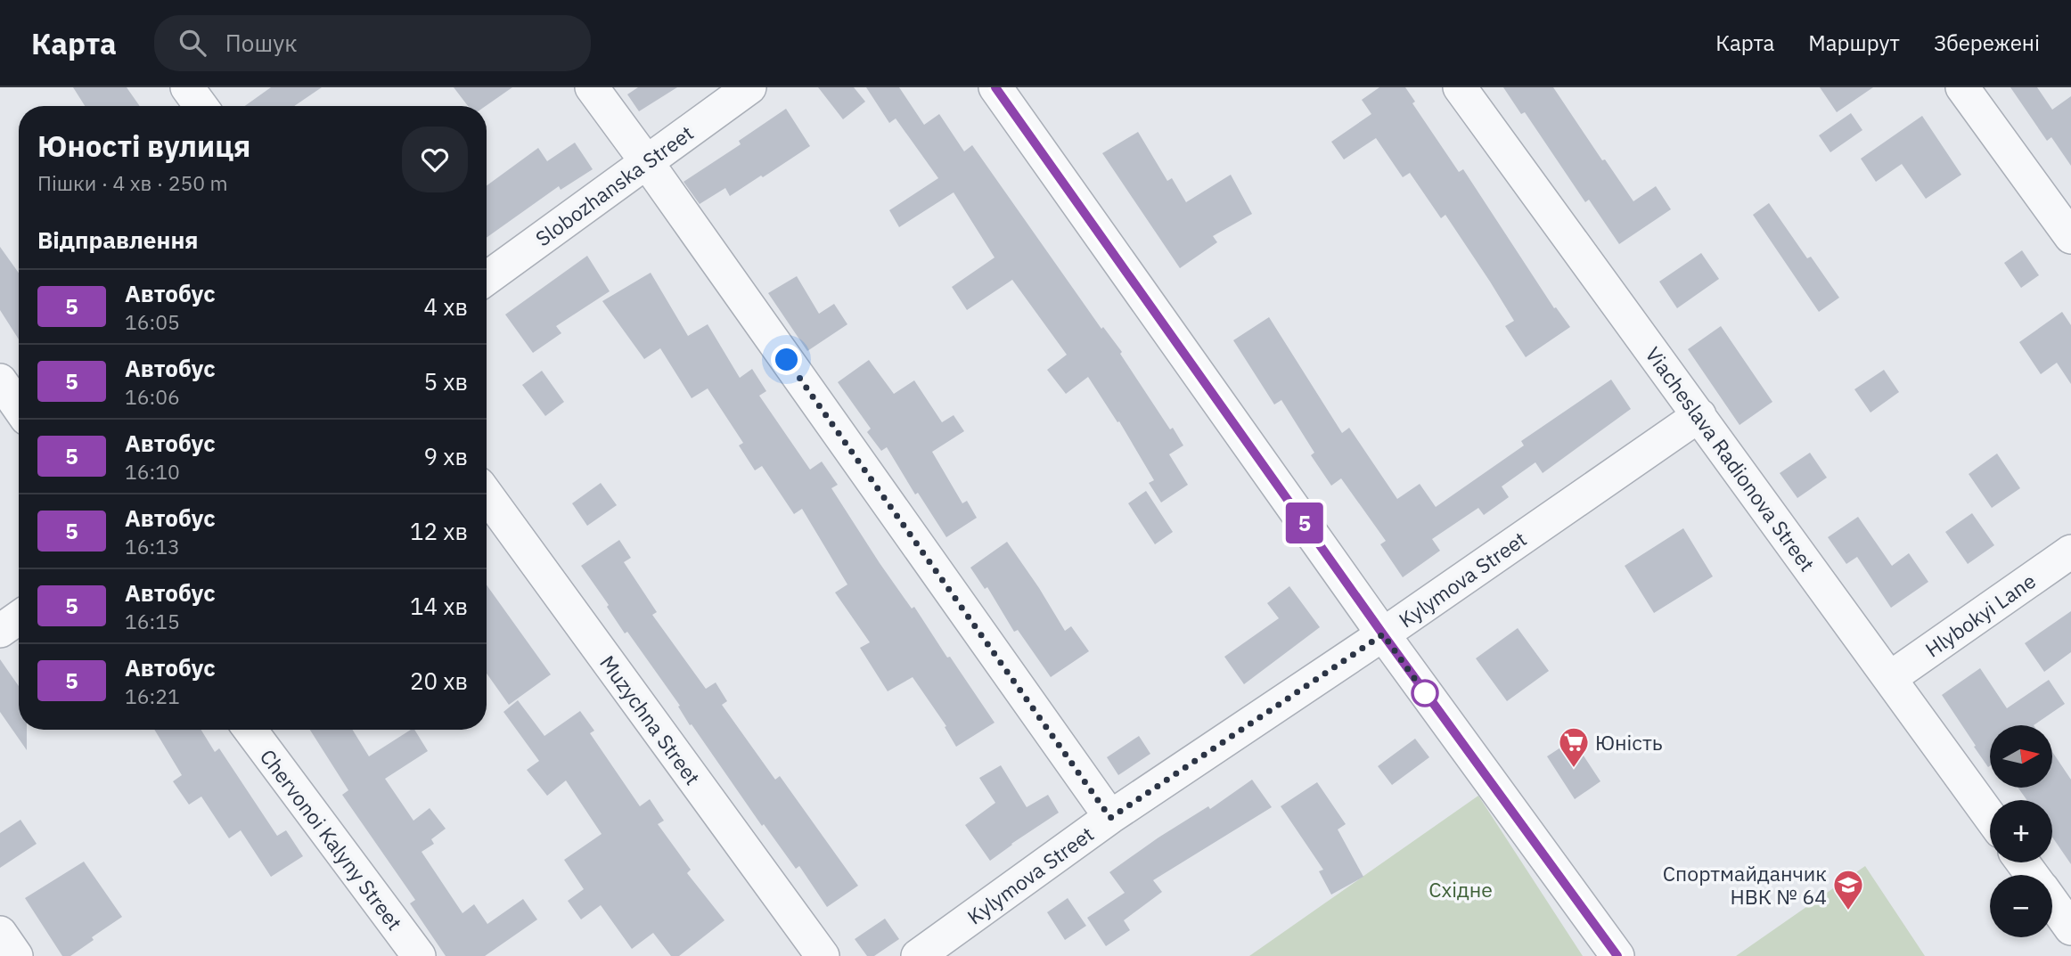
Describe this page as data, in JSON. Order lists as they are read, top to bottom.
{
  "streets": {
    "street": [
      "Slobozhanska Street",
      "Viacheslava Radionova Street",
      "Kylymova Street",
      "Hlybokyi Lane",
      "Muzychna Street",
      "Chervonoi Kalyny Street"
    ]
  },
  "crossings": [
    ["Viacheslava Radionova Street", "Kylymova Street"],
    ["Viacheslava Radionova Street", "Hlybokyi Lane"]
  ],
  "parks": ["Східне"],
  "places": {
    "supermarket": ["Юність"],
    "school or university": ["Спортмайданчик НВК № 64"]
  },
  "lines": ["bus line 5"],
  "north": "right",
  "page": {
    "header": "Карта",
    "search": "Пошук",
    "nav": ["Карта", "Маршрут", "Збережені"],
    "on_map": "5",
    "heading": [
      ["Юності вулиця", "Пішки · 4 хв · 250 m"],
      "Відправлення"
    ],
    "list": [
      {
        "mark": "5",
        "name": "Автобус",
        "note": "16:05",
        "value": "4 хв"
      },
      {
        "mark": "5",
        "name": "Автобус",
        "note": "16:06",
        "value": "5 хв"
      },
      {
        "mark": "5",
        "name": "Автобус",
        "note": "16:10",
        "value": "9 хв"
      },
      {
        "mark": "5",
        "name": "Автобус",
        "note": "16:13",
        "value": "12 хв"
      },
      {
        "mark": "5",
        "name": "Автобус",
        "note": "16:15",
        "value": "14 хв"
      },
      {
        "mark": "5",
        "name": "Автобус",
        "note": "16:21",
        "value": "20 хв"
      }
    ],
    "map_buttons": ["+", "−"]
  }
}
